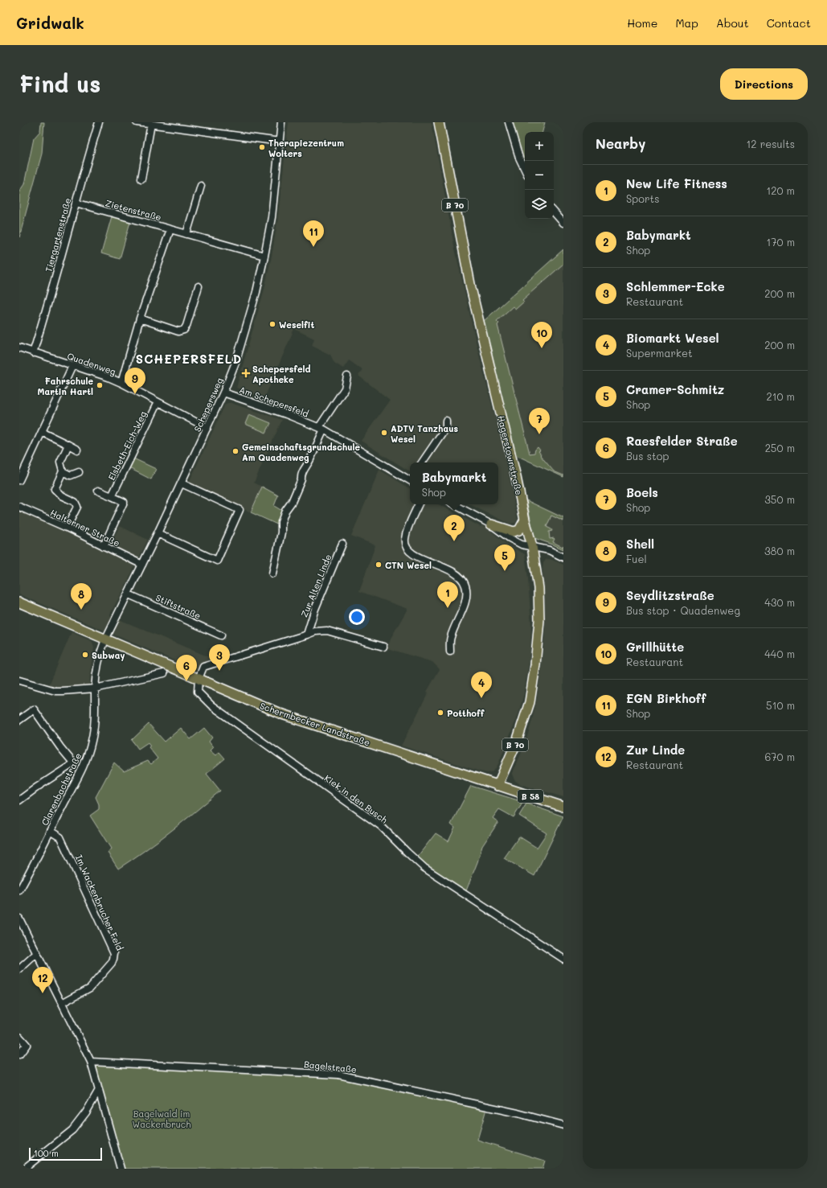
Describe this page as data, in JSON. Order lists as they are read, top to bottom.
{
  "streets": {
    "main road": [
      "B 70",
      "Hagerstownstraße",
      "Schermbecker Landstraße",
      "B 58"
    ],
    "street": [
      "Zietenstraße",
      "Tiergartenstraße",
      "Quadenweg",
      "Am Schepersfeld",
      "Schepersweg",
      "Elsbeth-Eich-Weg",
      "Halterner Straße",
      "Zur Alten Linde",
      "Stiftstraße",
      "Clarenbachstraße",
      "Kiek in den Busch",
      "Im Wackenbrucher Feld",
      "Bagelstraße"
    ]
  },
  "crossings": [
    ["Zietenstraße", "Tiergartenstraße"],
    ["Zietenstraße", "Schepersweg"],
    ["Tiergartenstraße", "Quadenweg"],
    ["Quadenweg", "Schepersweg"],
    ["Quadenweg", "Elsbeth-Eich-Weg"],
    ["Am Schepersfeld", "Schepersweg"],
    ["Schepersweg", "Halterner Straße"],
    ["Schepersweg", "Stiftstraße"],
    ["Schepersweg", "Schermbecker Landstraße"],
    ["Schepersweg", "Clarenbachstraße"],
    ["Hagerstownstraße", "Schermbecker Landstraße"],
    ["Schermbecker Landstraße", "Clarenbachstraße"],
    ["Schermbecker Landstraße", "Kiek in den Busch"],
    ["Clarenbachstraße", "Im Wackenbrucher Feld"]
  ],
  "districts": ["SCHEPERSFELD"],
  "parks": ["Bagelwald im Wackenbruch"],
  "places": {
    "other": [
      "Therapiezentrum Wolters",
      "Weselfit",
      "Fahrschule Martin Hartl",
      "ADTV Tanzhaus Wesel",
      "Gemeinschaftsgrundschule Am Quadenweg",
      "CTN Wesel",
      "Subway",
      "Potthoff"
    ],
    "health": ["Schepersfeld Apotheke"]
  },
  "scale_bar": "100 m",
  "page": {
    "header": "Gridwalk",
    "nav": [
      "Home",
      "Map",
      "About",
      "Contact"
    ],
    "buttons": "Directions",
    "title": "Find us",
    "heading": ["Nearby", "12 results"],
    "map_buttons": ["+", "−"],
    "list": [
      {
        "mark": "1",
        "name": "New Life Fitness",
        "note": "Sports",
        "value": "120 m"
      },
      {
        "mark": "2",
        "name": "Babymarkt",
        "note": "Shop",
        "value": "170 m"
      },
      {
        "mark": "3",
        "name": "Schlemmer-Ecke",
        "note": "Restaurant",
        "value": "200 m"
      },
      {
        "mark": "4",
        "name": "Biomarkt Wesel",
        "note": "Supermarket",
        "value": "200 m"
      },
      {
        "mark": "5",
        "name": "Cramer-Schmitz",
        "note": "Shop",
        "value": "210 m"
      },
      {
        "mark": "6",
        "name": "Raesfelder Straße",
        "note": "Bus stop",
        "value": "250 m"
      },
      {
        "mark": "7",
        "name": "Boels",
        "note": "Shop",
        "value": "350 m"
      },
      {
        "mark": "8",
        "name": "Shell",
        "note": "Fuel",
        "value": "380 m"
      },
      {
        "mark": "9",
        "name": "Seydlitzstraße",
        "note": "Bus stop · Quadenweg",
        "value": "430 m"
      },
      {
        "mark": "10",
        "name": "Grillhütte",
        "note": "Restaurant",
        "value": "440 m"
      },
      {
        "mark": "11",
        "name": "EGN Birkhoff",
        "note": "Shop",
        "value": "510 m"
      },
      {
        "mark": "12",
        "name": "Zur Linde",
        "note": "Restaurant",
        "value": "670 m"
      }
    ],
    "pins": [
      "11",
      "10",
      "9",
      "7",
      "2",
      "5",
      "1",
      "8",
      "3",
      "6",
      "4",
      "12"
    ],
    "popup": ["Babymarkt", "Shop"],
    "scale": "100 m"
  }
}
